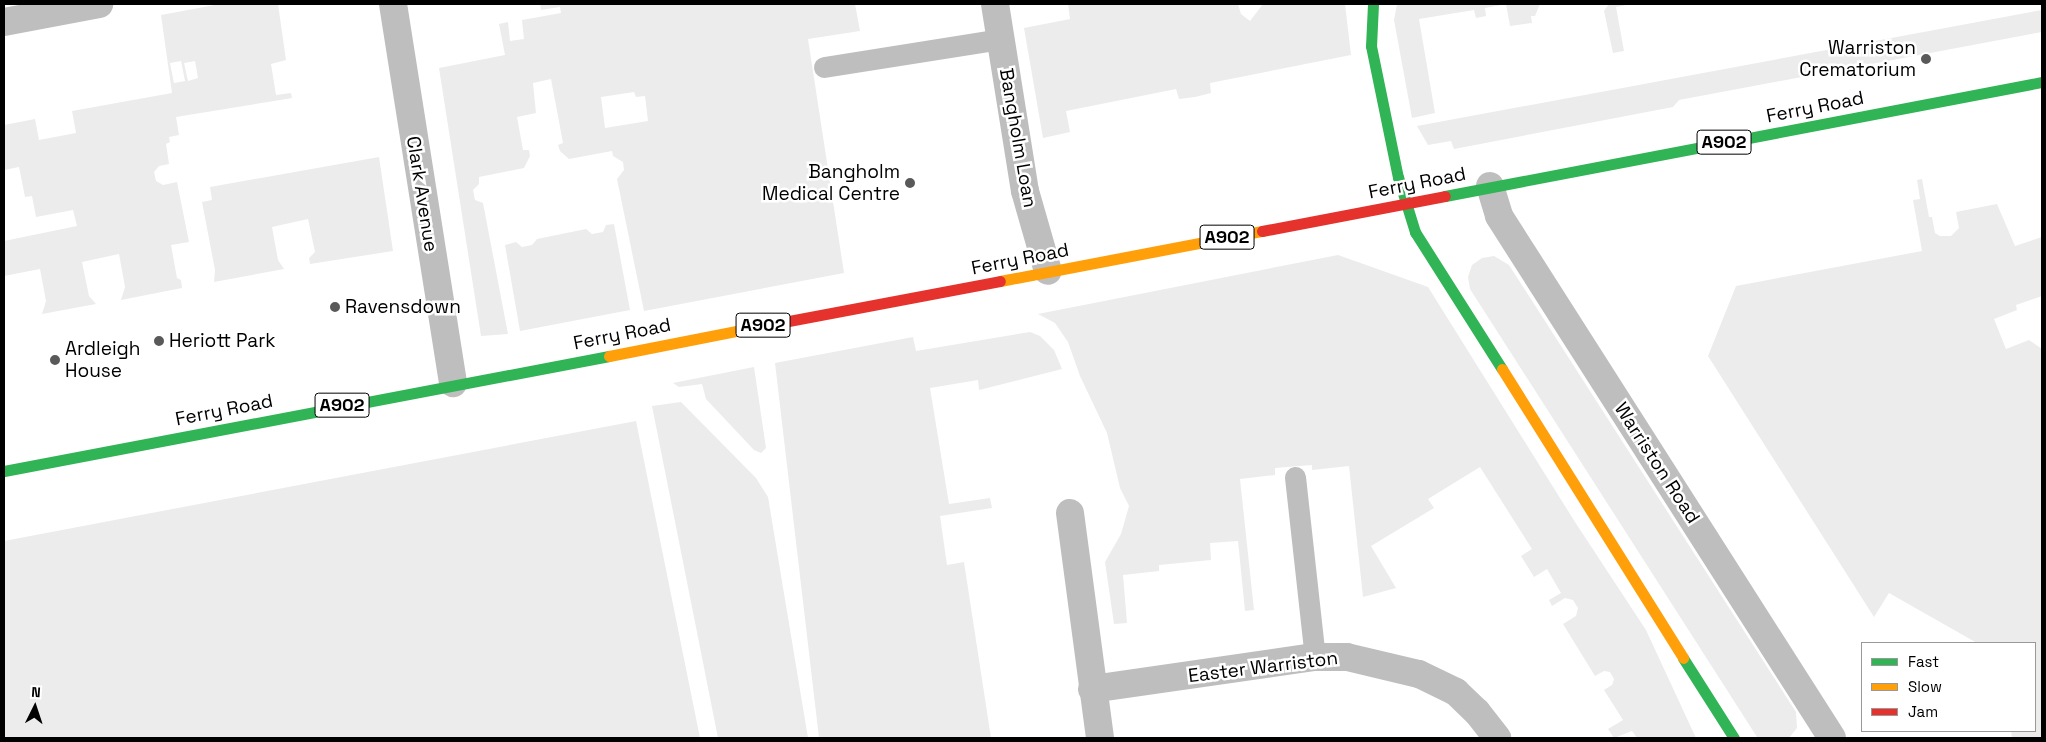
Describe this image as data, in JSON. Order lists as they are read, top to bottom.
{
  "streets": {
    "main road": ["Ferry Road", "A902"],
    "street": [
      "Bangholm Loan",
      "Clark Avenue",
      "Warriston Road",
      "Easter Warriston"
    ]
  },
  "crossings": [
    ["Ferry Road", "Bangholm Loan"],
    ["Ferry Road", "Clark Avenue"],
    ["Ferry Road", "Warriston Road"]
  ],
  "places": [
    "Warriston Crematorium",
    "Bangholm Medical Centre",
    "Ravensdown",
    "Heriott Park",
    "Ardleigh House"
  ],
  "legend": ["Fast", "Slow", "Jam"],
  "north": "top"
}
